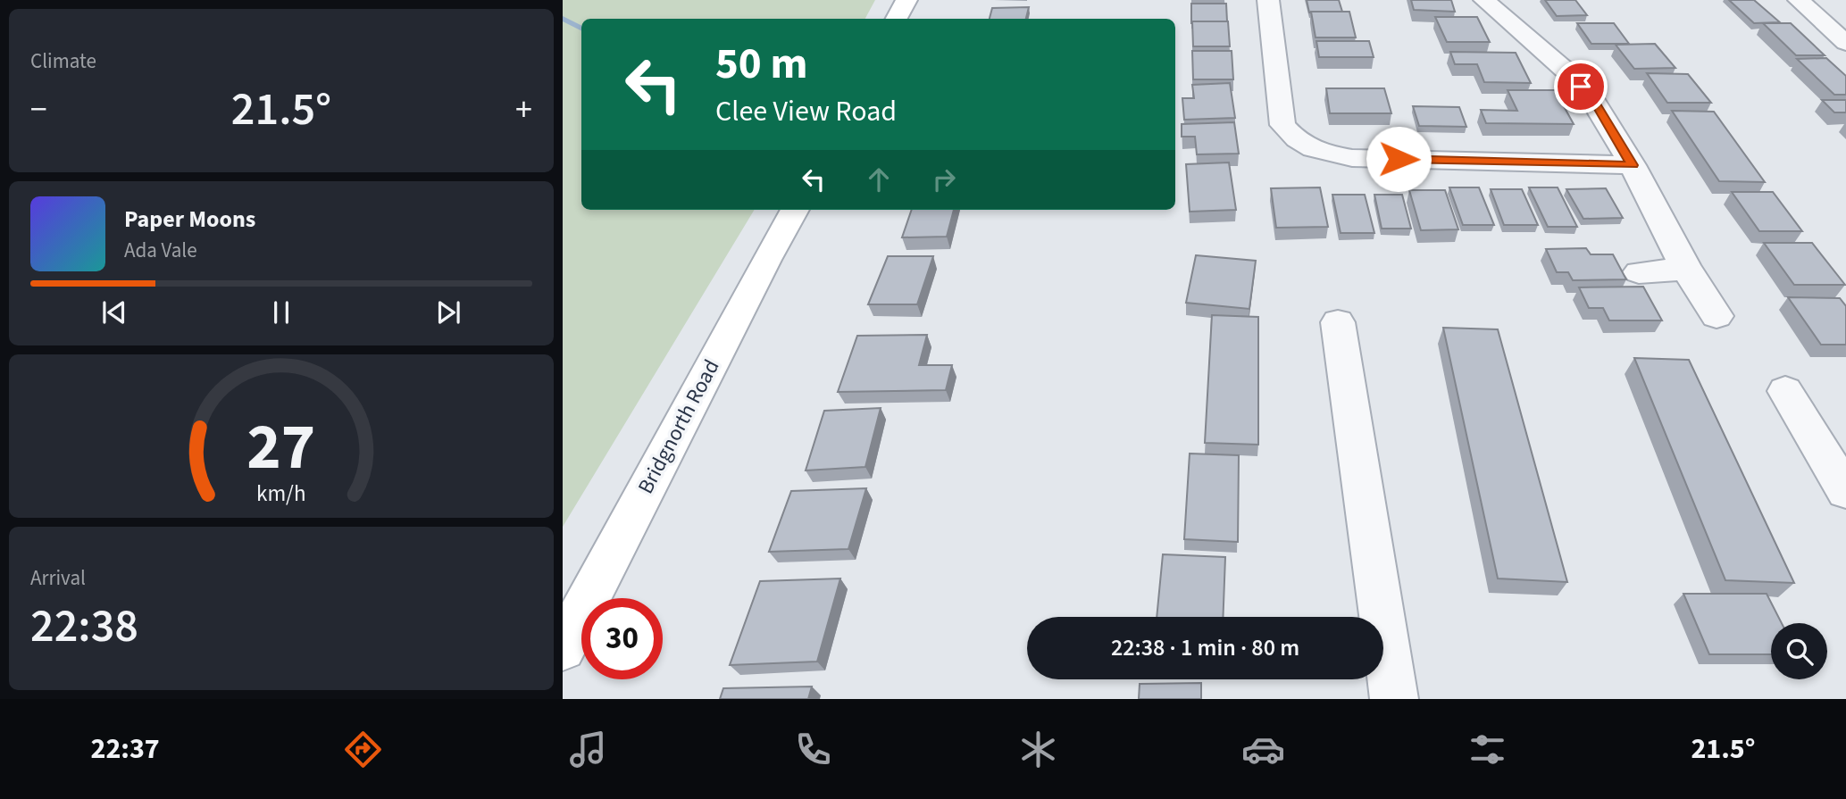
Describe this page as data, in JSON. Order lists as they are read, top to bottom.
{
  "streets": {
    "main road": ["Bridgnorth Road"]
  },
  "page": {
    "tile": [
      "Climate",
      ["Arrival", "22:38"]
    ],
    "turn": ["50 m", "Clee View Road"],
    "heat": ["−", "21.5°", "+"],
    "song": ["Paper Moons", "Ada Vale"],
    "limit": "30",
    "trip": "22:38 · 1 min · 80 m",
    "tabs": ["22:37", "21.5°"],
    "gauge": ["27", "km/h"]
  }
}
